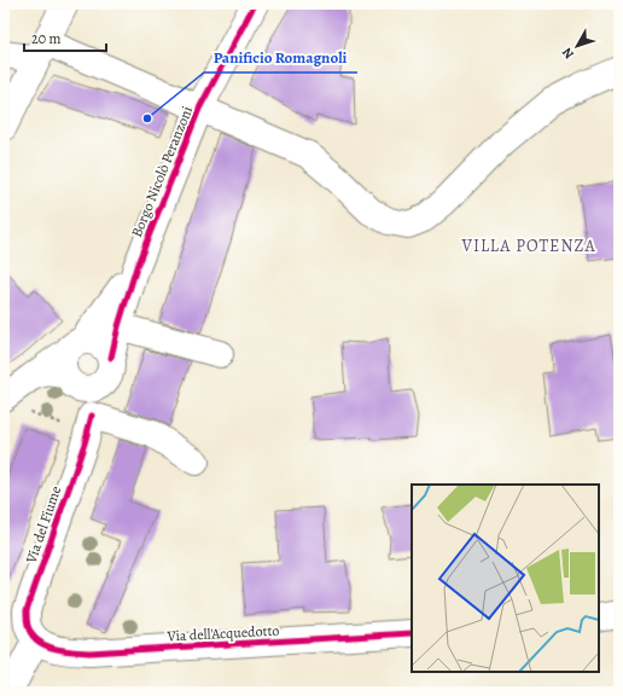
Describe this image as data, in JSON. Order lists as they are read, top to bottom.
{
  "streets": {
    "street": ["Borgo Nicolò Peranzoni", "Via del Fiume", "Via dell'Acquedotto"]
  },
  "crossings": [
    ["Borgo Nicolò Peranzoni", "Via del Fiume"],
    ["Via del Fiume", "Via dell'Acquedotto"]
  ],
  "districts": ["VILLA POTENZA"],
  "places": ["Panificio Romagnoli"],
  "scale_bar": "20 m",
  "north": "bottom left"
}
